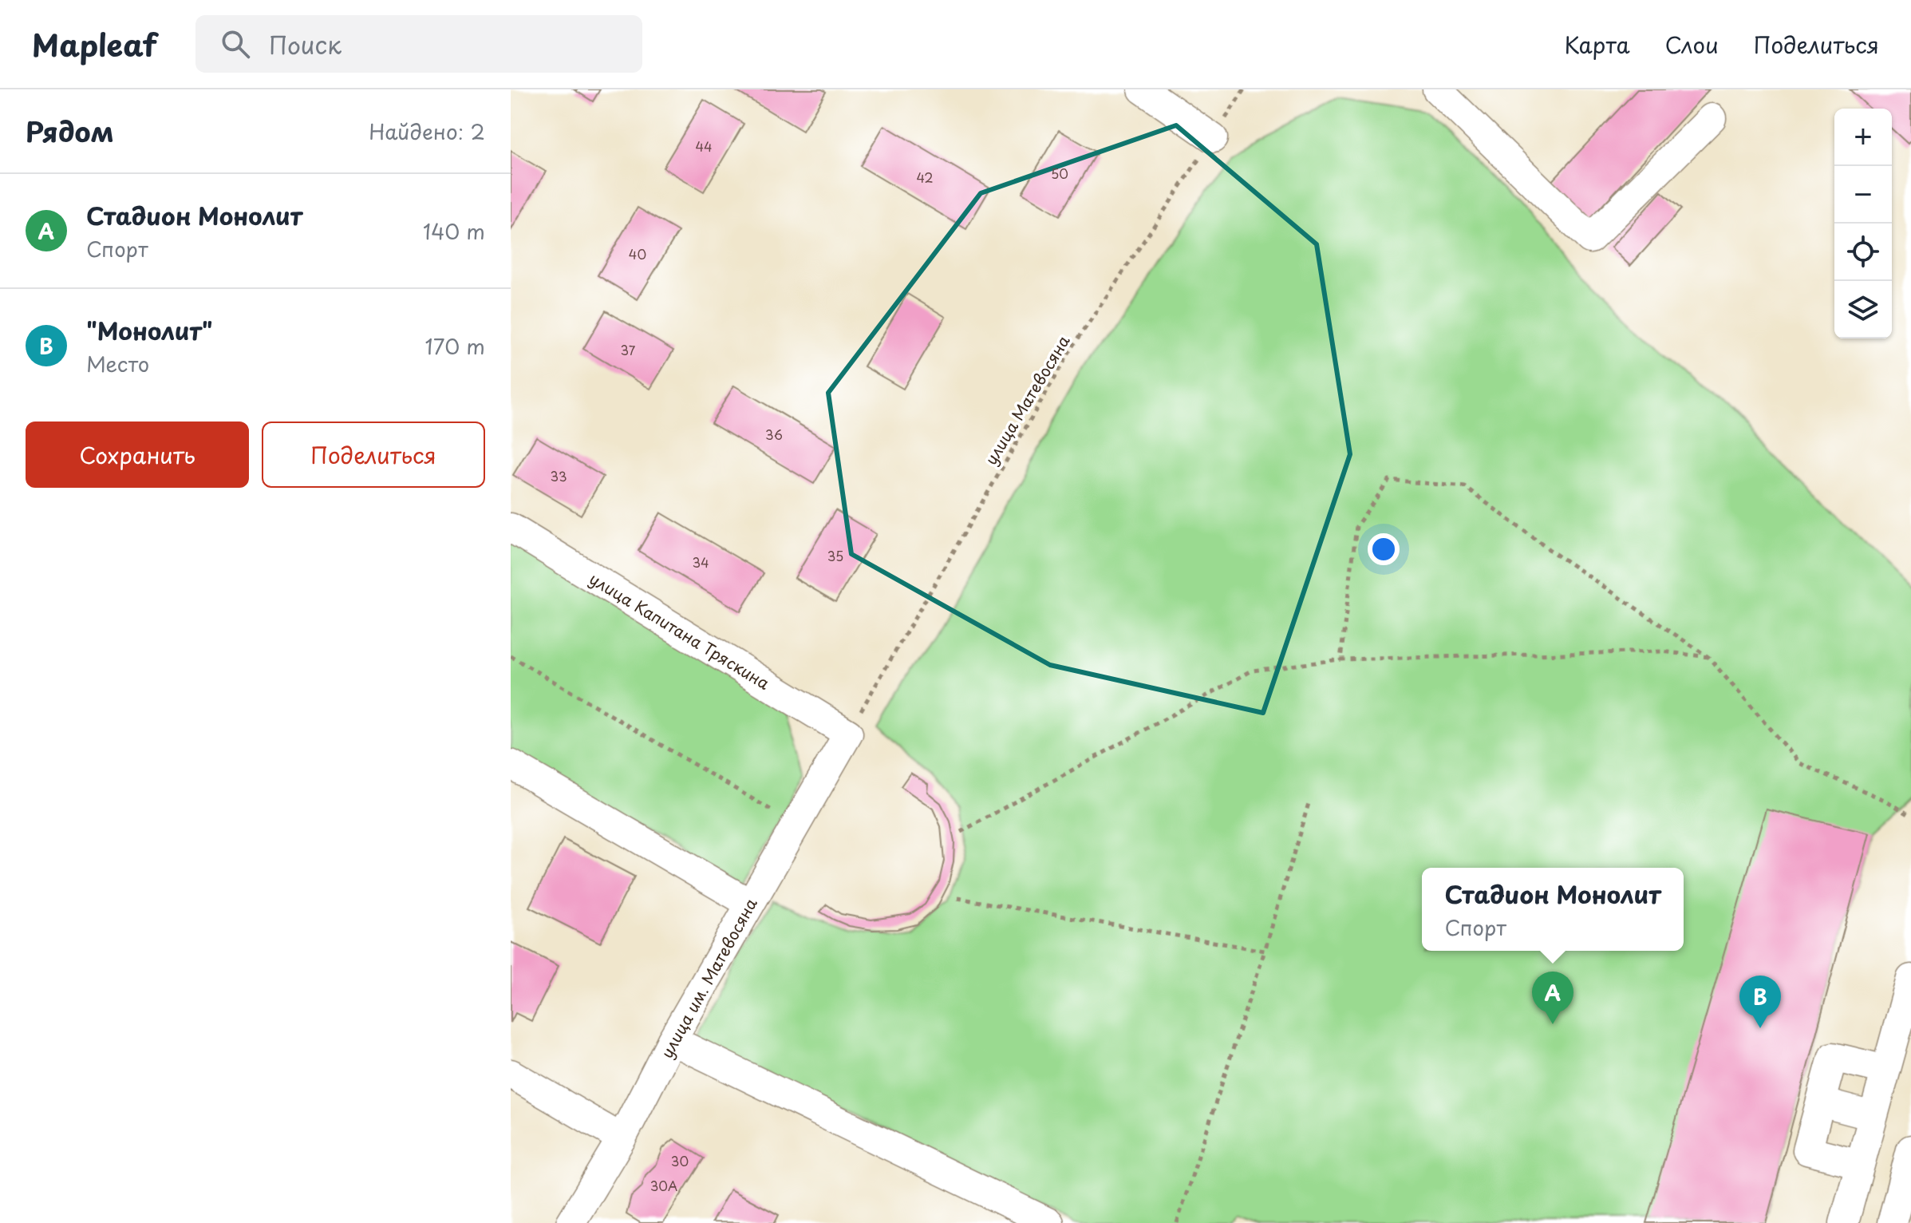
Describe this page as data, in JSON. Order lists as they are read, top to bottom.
{
  "streets": {
    "street": ["улица Капитана Тряскина", "улица им. Матевосяна"],
    "path": ["улица Матевосяна"]
  },
  "crossings": [
    ["улица Матевосяна", "улица Капитана Тряскина"],
    ["улица Матевосяна", "улица им. Матевосяна"],
    ["улица Капитана Тряскина", "улица им. Матевосяна"]
  ],
  "house_numbers": [
    "44",
    "50",
    "42",
    "40",
    "37",
    "36",
    "33",
    "35",
    "34",
    "30",
    "30А"
  ],
  "page": {
    "header": "Mapleaf",
    "search": "Поиск",
    "nav": ["Карта", "Слои", "Поделиться"],
    "heading": ["Рядом", "Найдено: 2"],
    "map_buttons": ["+", "−"],
    "list": [
      {
        "mark": "A",
        "name": "Стадион Монолит",
        "note": "Спорт",
        "value": "140 m"
      },
      {
        "mark": "B",
        "name": "\"Монолит\"",
        "note": "Место",
        "value": "170 m"
      }
    ],
    "buttons": ["Сохранить", "Поделиться"],
    "popup": ["Стадион Монолит", "Спорт"],
    "pins": ["A", "B"]
  }
}
